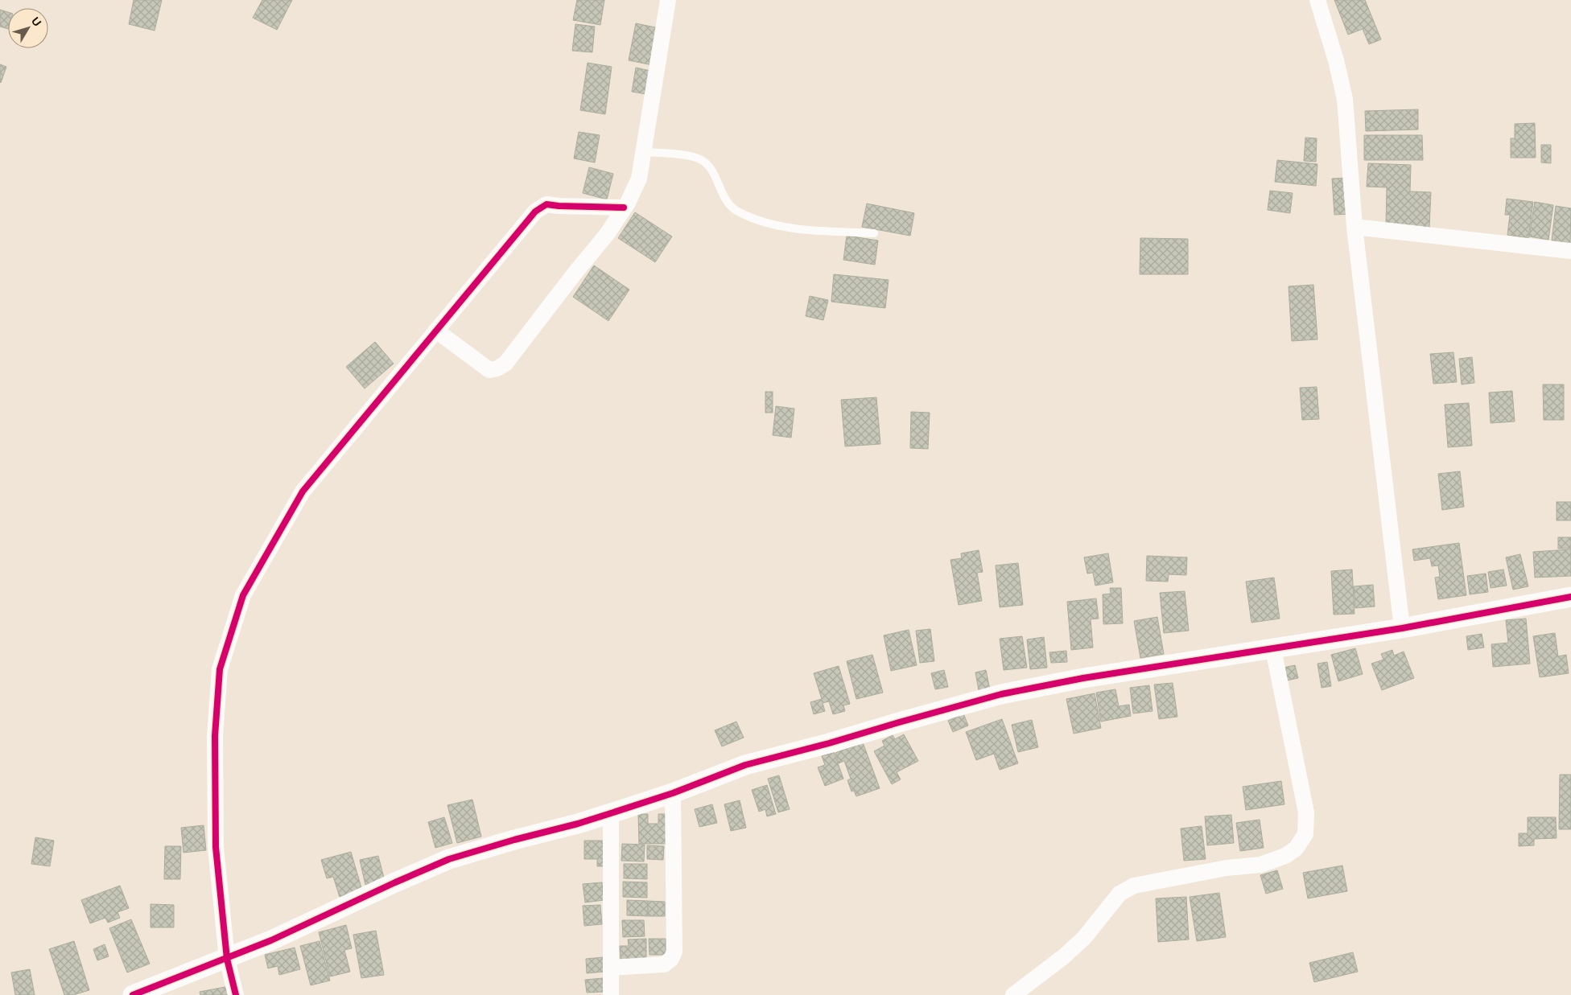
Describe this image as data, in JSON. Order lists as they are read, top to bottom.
{
  "north": "top right"
}
